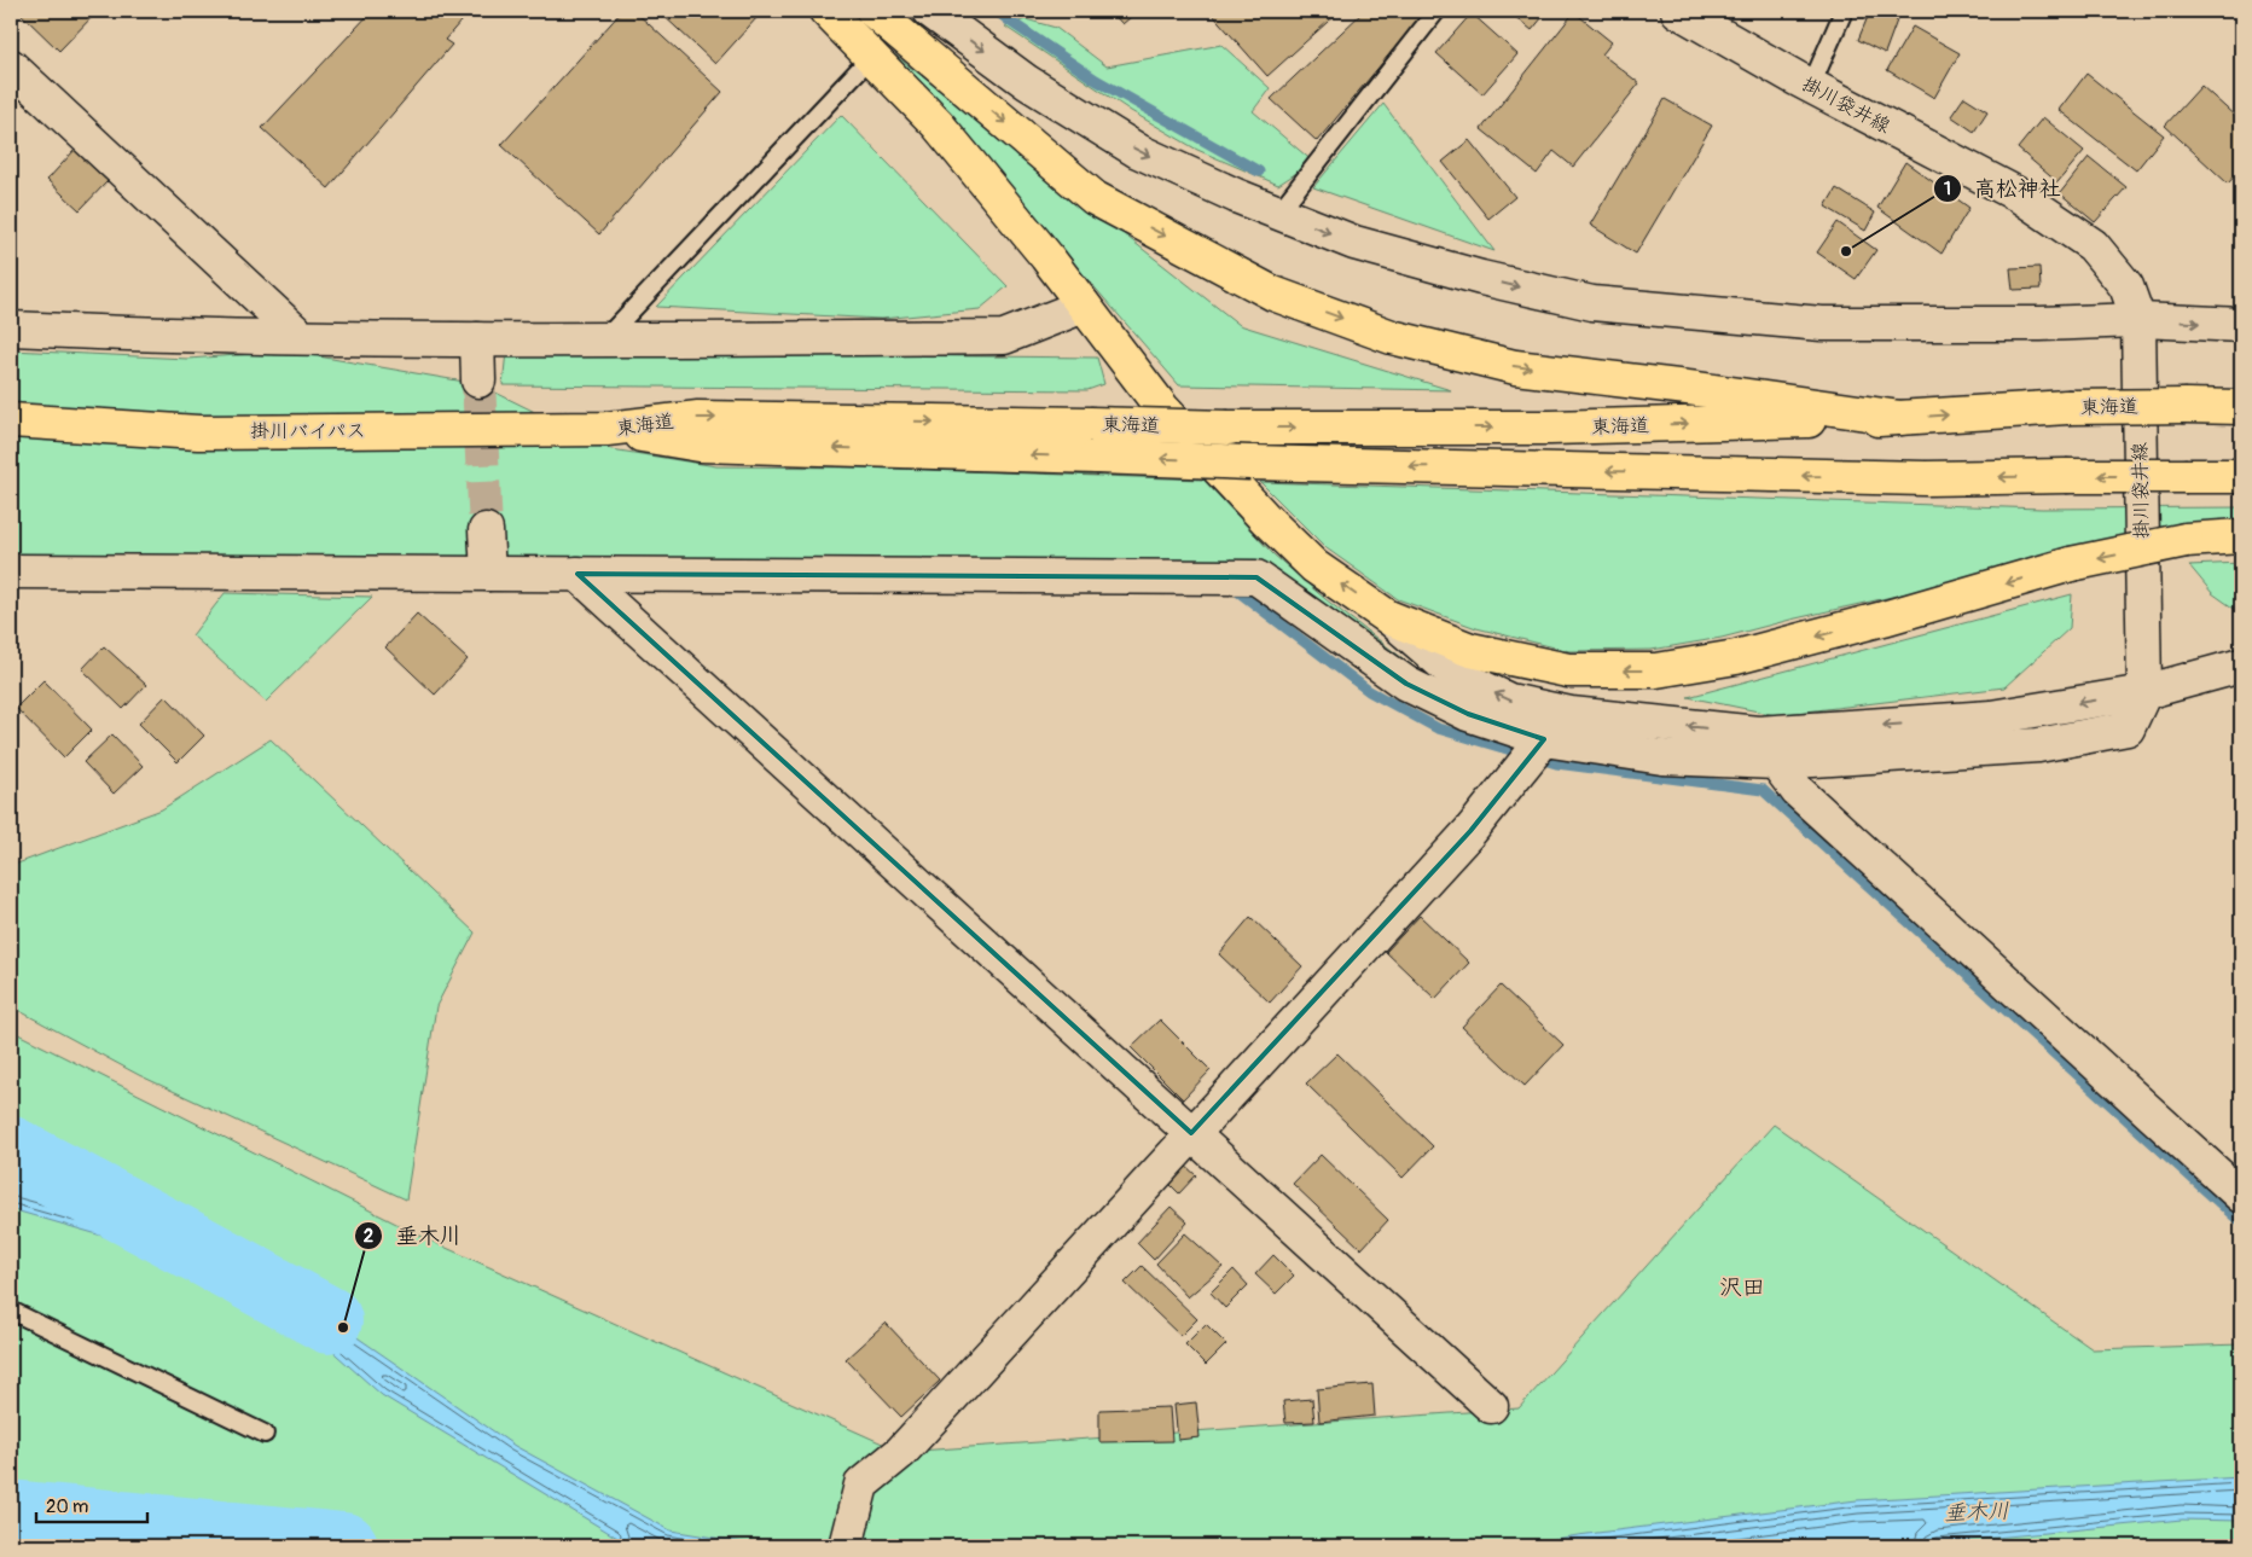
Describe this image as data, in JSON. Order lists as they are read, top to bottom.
{
  "streets": {
    "highway": ["東海道", "掛川バイパス"],
    "street": ["掛川袋井線"]
  },
  "crossings": [
    ["東海道", "掛川バイパス"]
  ],
  "districts": ["沢田"],
  "water": ["垂木川"],
  "places": ["高松神社", "垂木川"],
  "scale_bar": "20 m"
}
